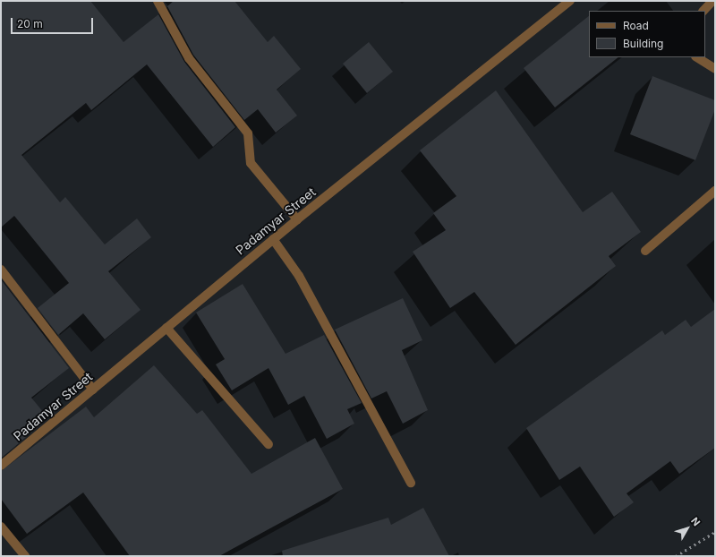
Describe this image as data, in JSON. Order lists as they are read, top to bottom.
{
  "streets": {
    "street": ["Padamyar Street"]
  },
  "legend": ["Road", "Building"],
  "scale_bar": "20 m",
  "north": "top right"
}
